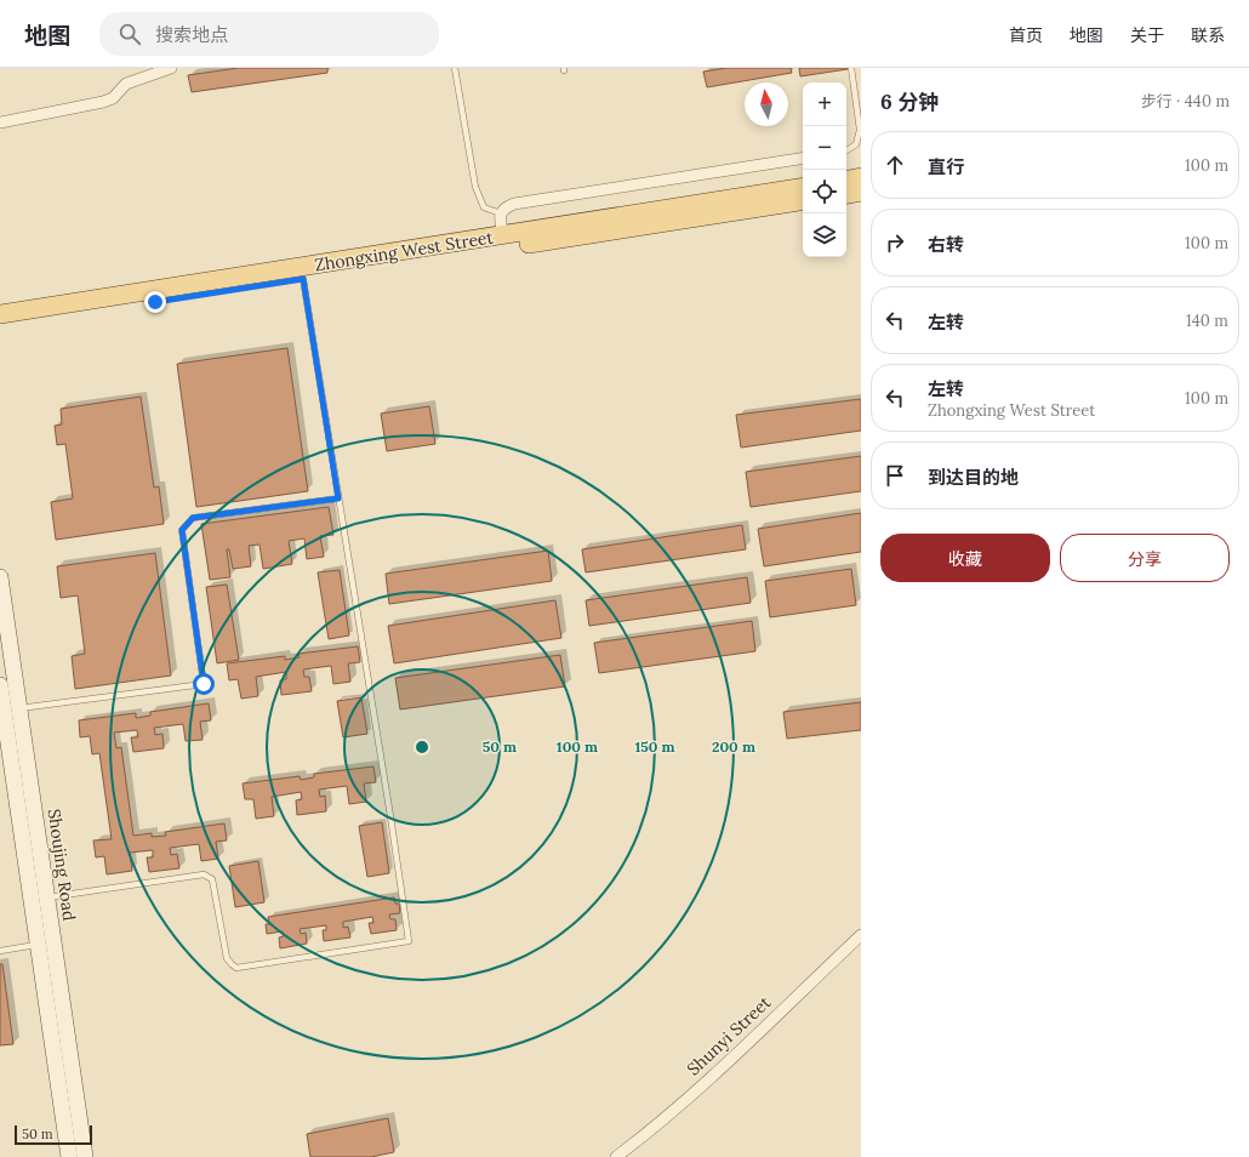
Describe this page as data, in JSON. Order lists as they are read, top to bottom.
{
  "streets": {
    "main road": ["Zhongxing West Street", "Shoujing Road"],
    "street": ["Shunyi Street"]
  },
  "scale_bar": "50 m",
  "north": "top",
  "page": {
    "header": "地图",
    "search": "搜索地点",
    "nav": [
      "首页",
      "地图",
      "关于",
      "联系"
    ],
    "heading": ["6 分钟", "步行 · 440 m"],
    "map_buttons": ["+", "−"],
    "list": [
      ["直行", "100 m"],
      ["右转", "100 m"],
      ["左转", "140 m"],
      ["左转", "Zhongxing West Street", "100 m"],
      "到达目的地"
    ],
    "buttons": ["收藏", "分享"],
    "scale": "50 m"
  },
  "rings": [
    "50 m",
    "100 m",
    "150 m",
    "200 m"
  ]
}
